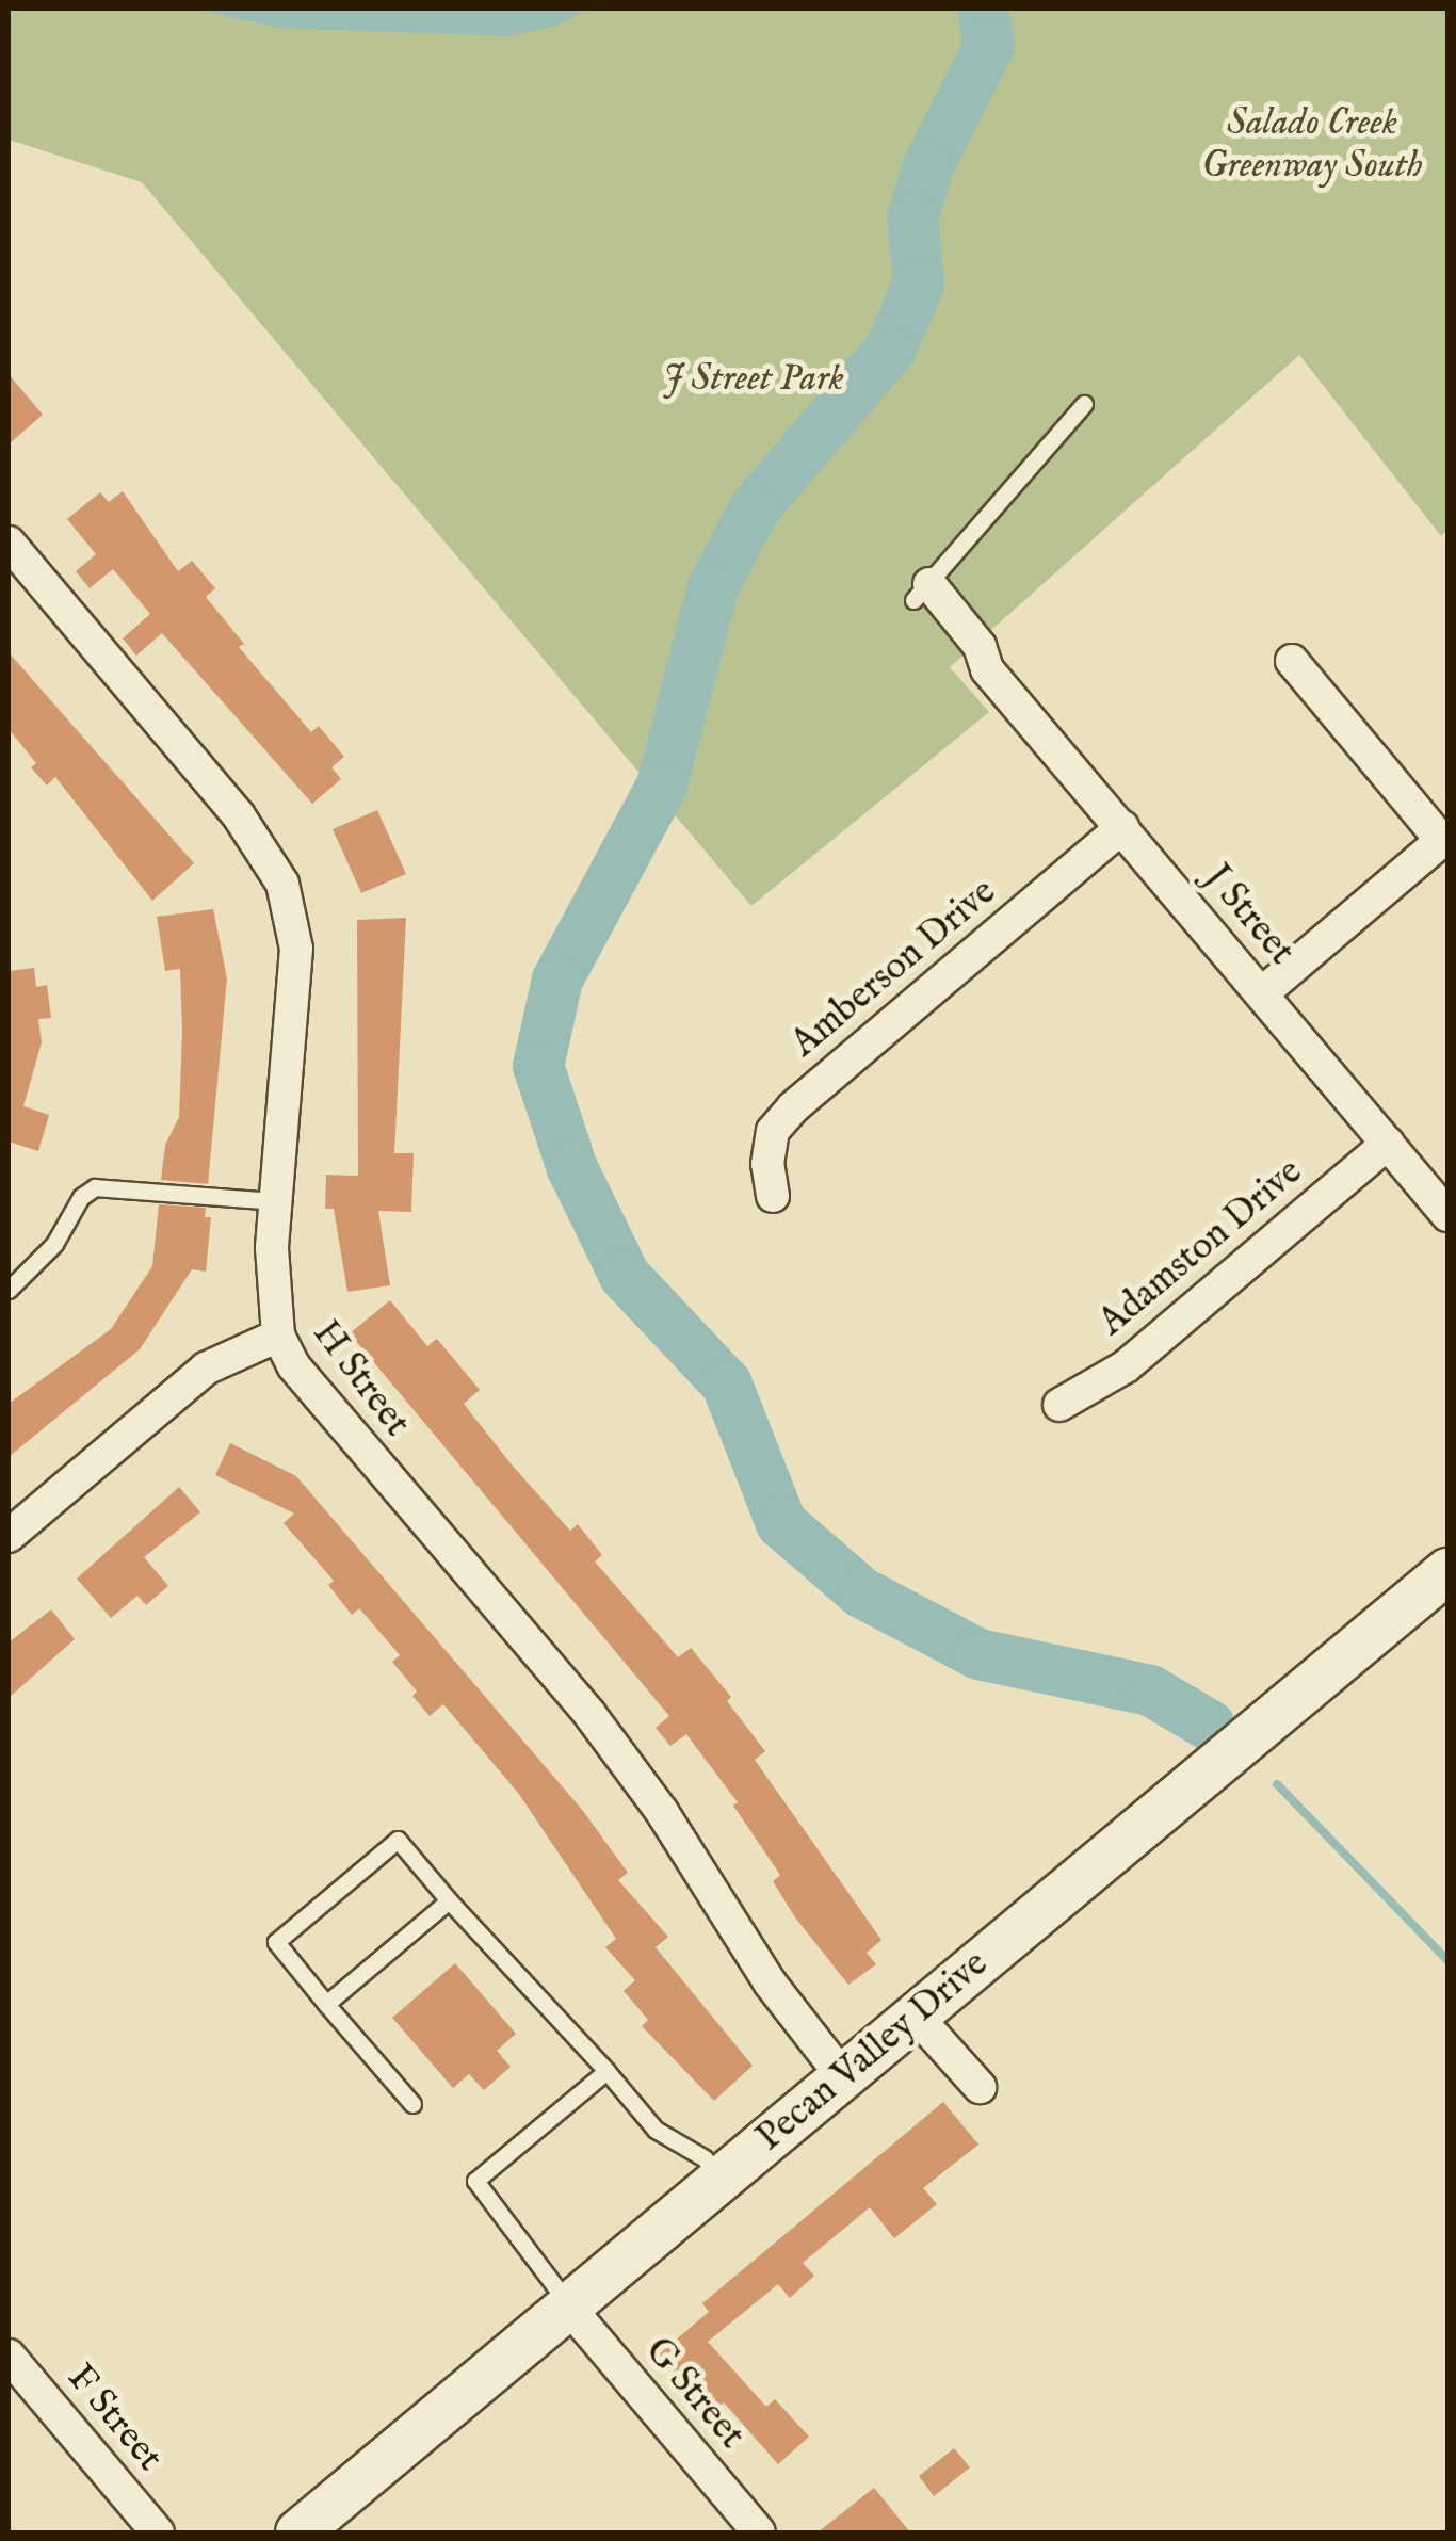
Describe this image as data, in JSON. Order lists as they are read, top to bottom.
{
  "streets": {
    "main road": ["Pecan Valley Drive"],
    "street": [
      "J Street",
      "Amberson Drive",
      "Adamston Drive",
      "H Street",
      "G Street",
      "F Street"
    ]
  },
  "crossings": [
    ["J Street", "Amberson Drive"],
    ["J Street", "Adamston Drive"],
    ["H Street", "Pecan Valley Drive"],
    ["Pecan Valley Drive", "G Street"]
  ],
  "parks": ["Salado Creek Greenway South", "J Street Park"]
}
